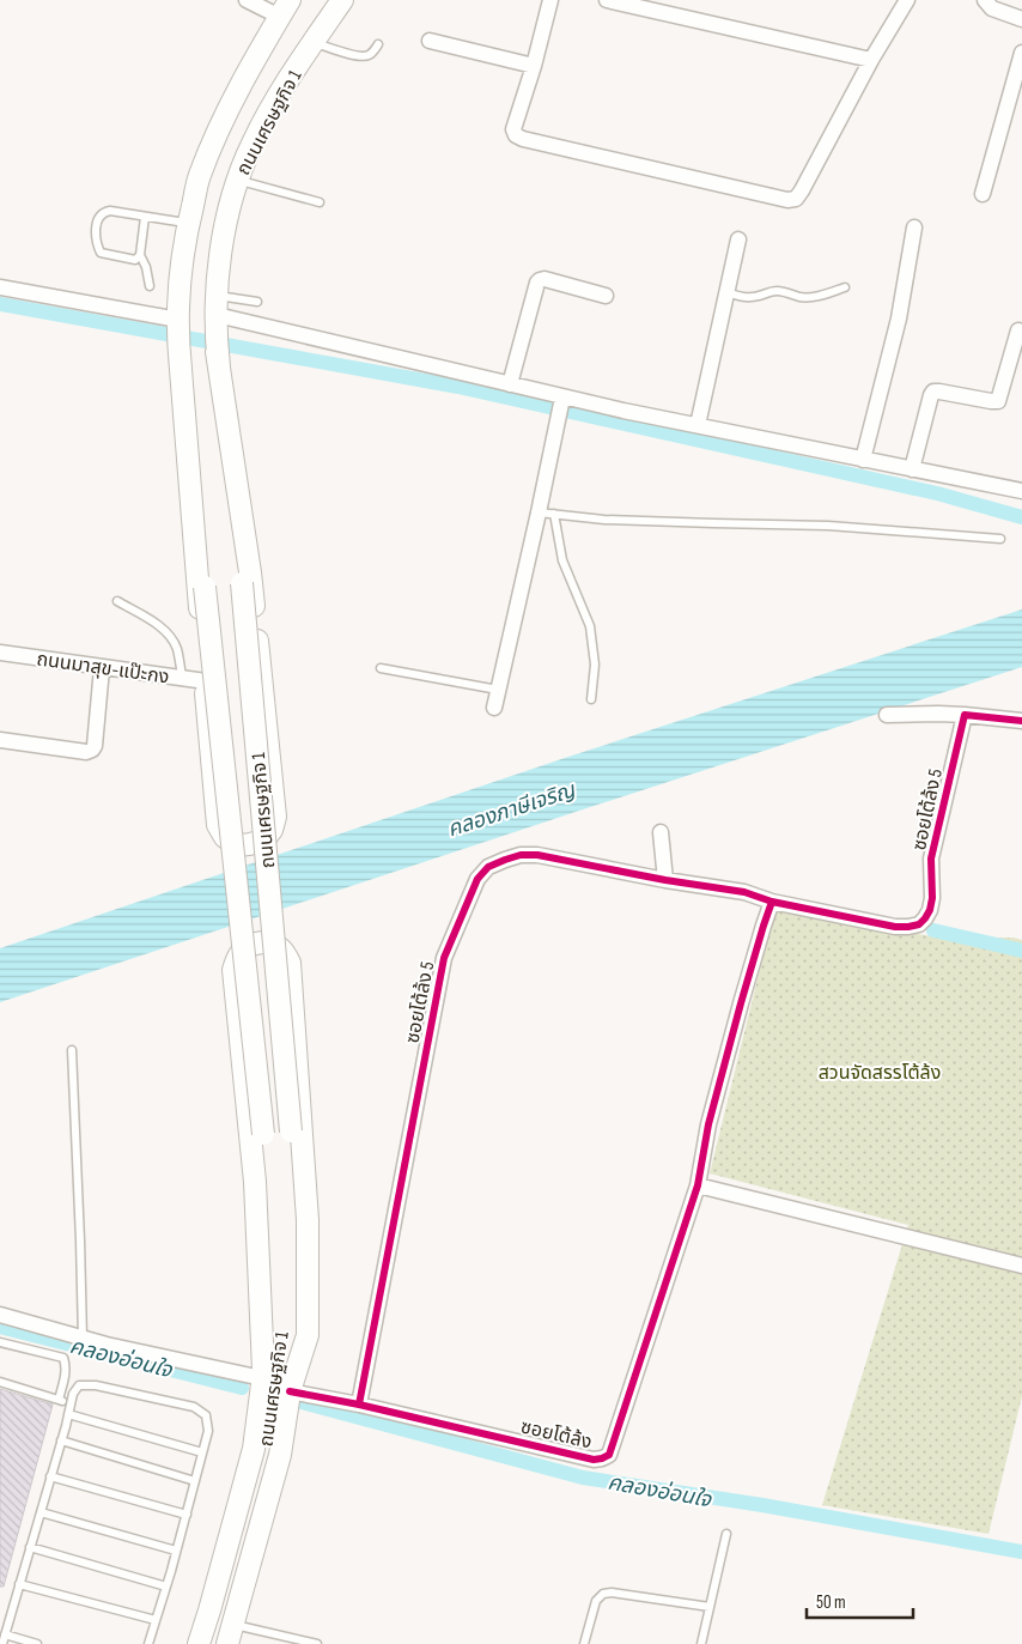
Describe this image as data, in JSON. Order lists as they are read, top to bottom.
{
  "streets": {
    "main road": ["ถนนเศรษฐกิจ 1"],
    "street": ["ถนนมาสุข-แป๊ะกง", "ซอยโต้ล้ง 5", "ซอยโต้ล้ง"]
  },
  "crossings": [
    ["ถนนเศรษฐกิจ 1", "ซอยโต้ล้ง"],
    ["ซอยโต้ล้ง 5", "ซอยโต้ล้ง"]
  ],
  "water": ["คลองภาษีเจริญ", "คลองอ่อนใจ"],
  "parks": ["สวนจัดสรรโต้ล้ง"],
  "scale_bar": "50 m"
}
